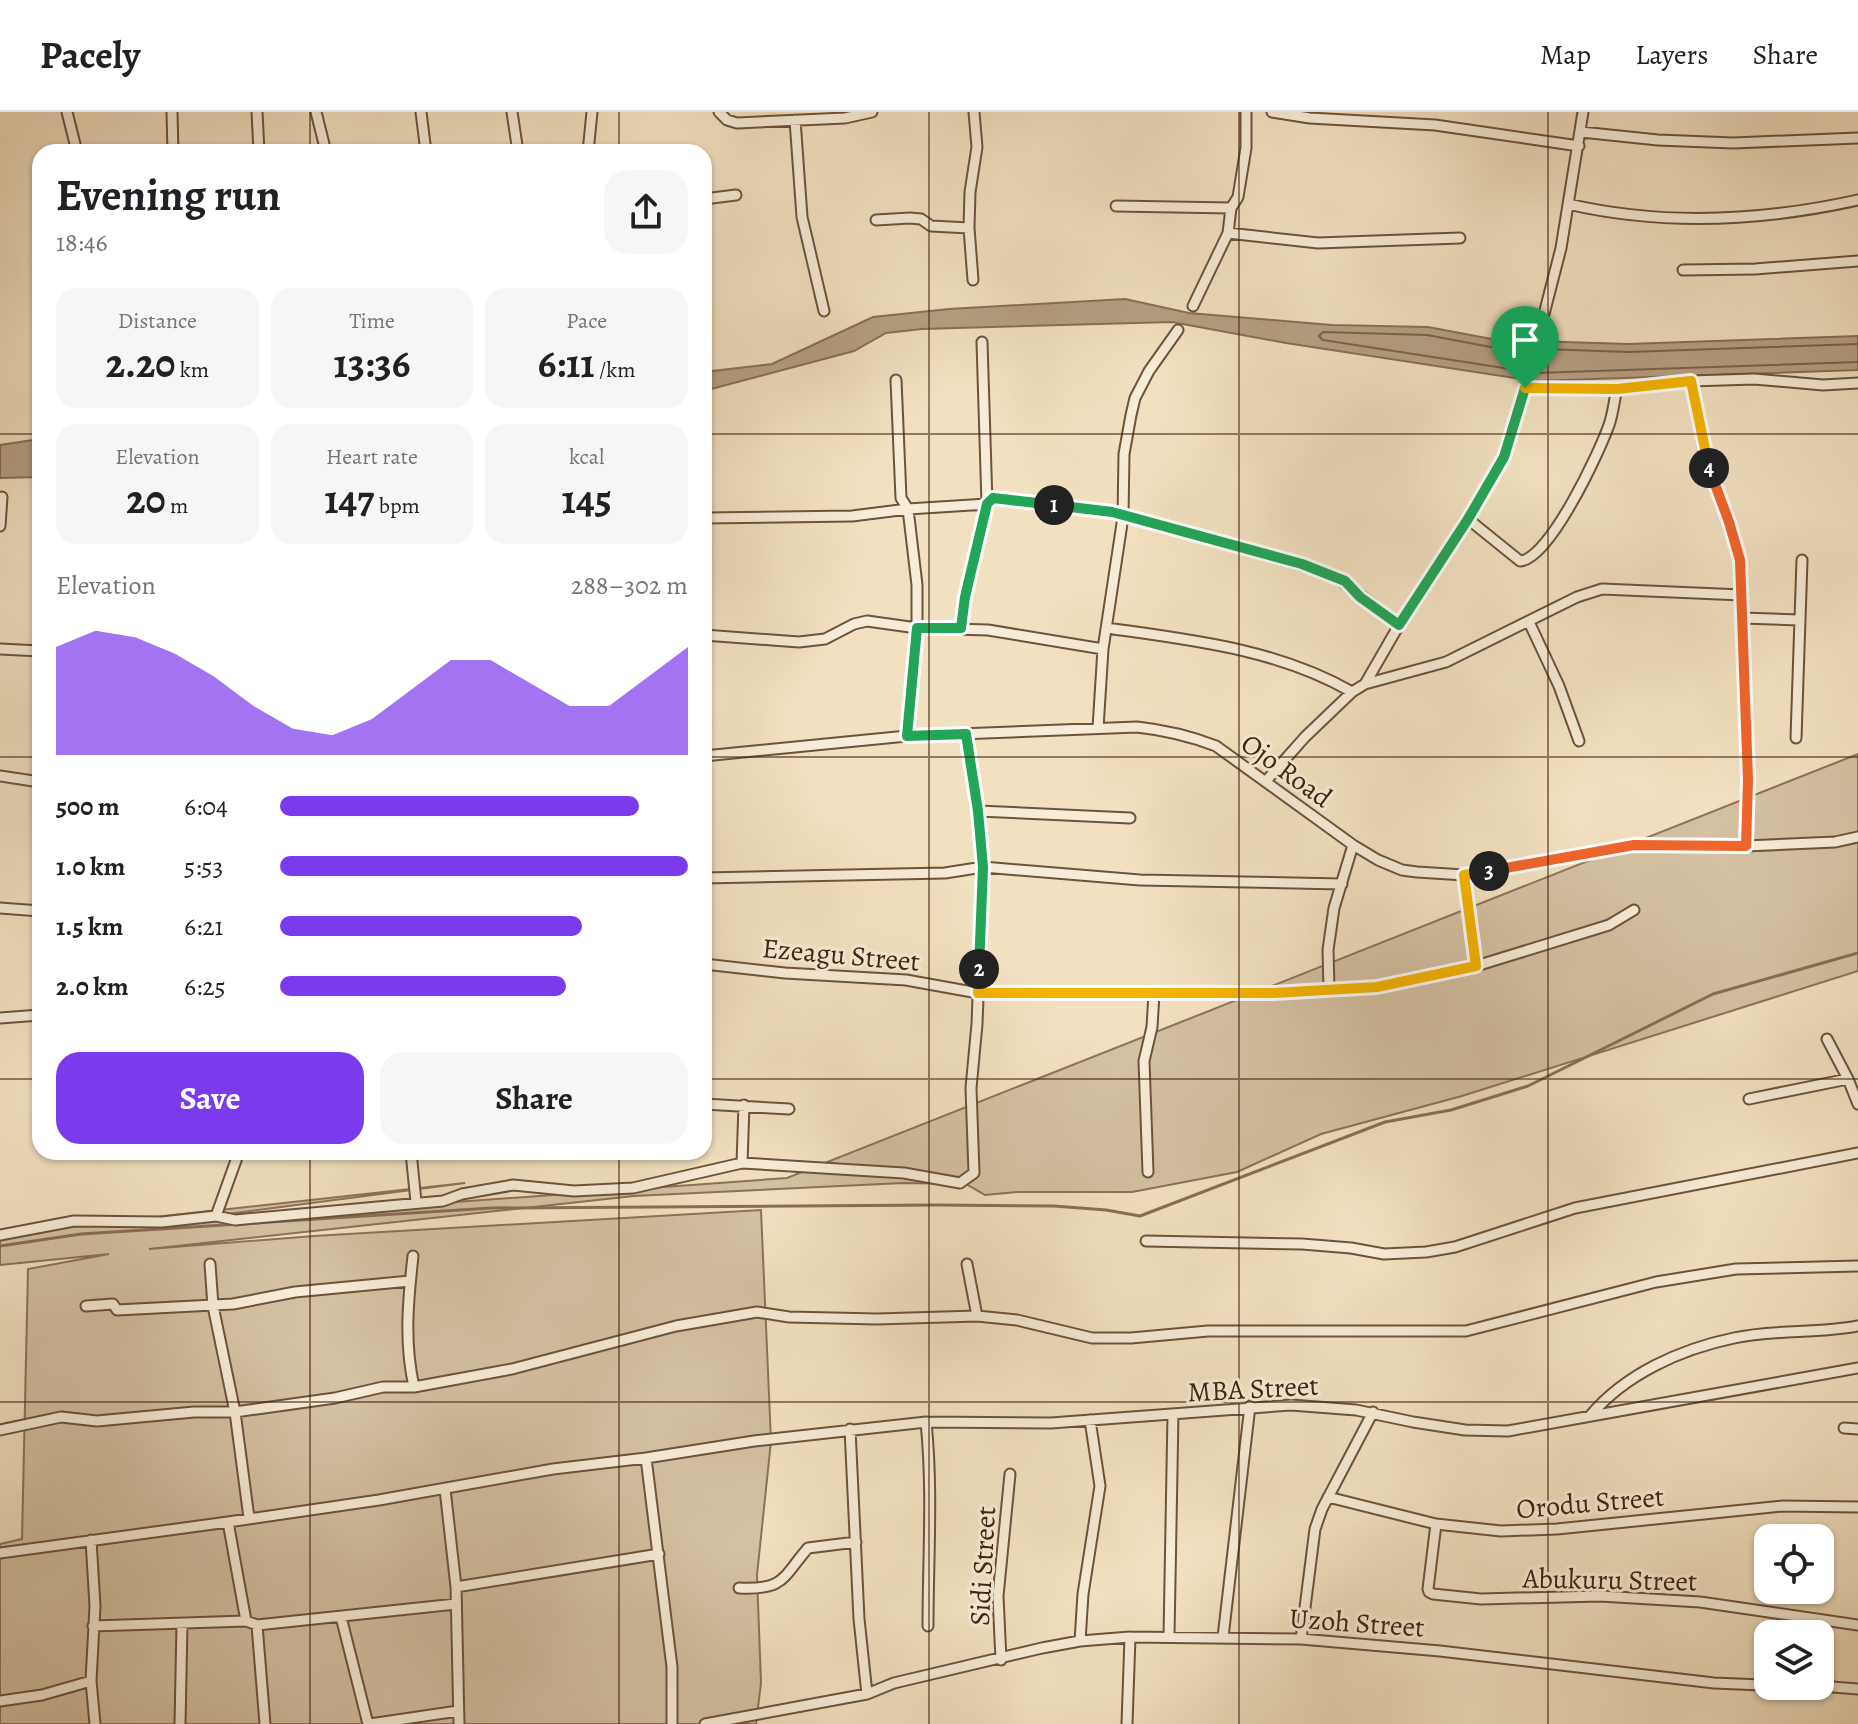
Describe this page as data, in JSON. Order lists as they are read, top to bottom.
{
  "streets": {
    "street": [
      "Ojo Road",
      "Ezeagu Street",
      "MBA Street",
      "Orodu Street",
      "Sidi Street",
      "Abukuru Street",
      "Uzoh Street"
    ]
  },
  "crossings": [
    ["Orodu Street", "Abukuru Street"],
    ["Sidi Street", "Uzoh Street"]
  ],
  "page": {
    "header": "Pacely",
    "nav": ["Map", "Layers", "Share"],
    "heading": ["Evening run", "18:46"],
    "stats": [
      ["Distance", "2.20 km"],
      ["Time", "13:36"],
      ["Pace", "6:11 /km"],
      ["Elevation", "20 m"],
      ["Heart rate", "147 bpm"],
      ["kcal", "145"]
    ],
    "pins": [
      "4",
      "1",
      "3",
      "2"
    ],
    "chart": ["Elevation", "288–302 m"],
    "list": [
      {
        "name": "500 m",
        "note": "6:04"
      },
      {
        "name": "1.0 km",
        "note": "5:53"
      },
      {
        "name": "1.5 km",
        "note": "6:21"
      },
      {
        "name": "2.0 km",
        "note": "6:25"
      }
    ],
    "buttons": ["Save", "Share"]
  }
}
